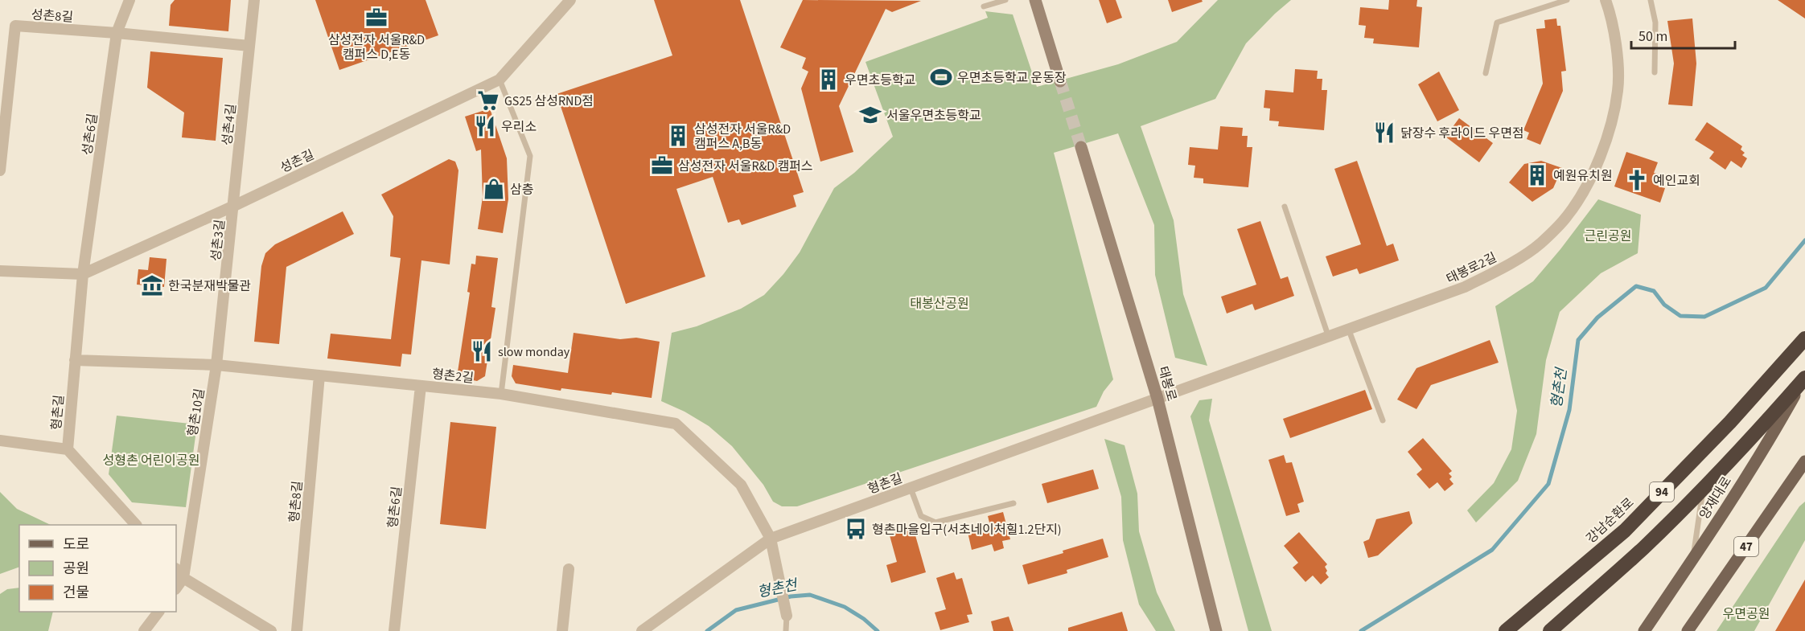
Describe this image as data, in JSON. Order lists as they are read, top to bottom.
{
  "streets": {
    "highway": ["94", "강남순환로"],
    "main road": ["양재대로", "47"],
    "street": [
      "성촌8길",
      "성촌4길",
      "성촌6길",
      "성촌길",
      "성촌3길",
      "태봉로2길",
      "형촌2길",
      "태봉로",
      "형촌길",
      "형촌10길",
      "형촌8길",
      "형촌6길"
    ]
  },
  "crossings": [
    ["성촌8길", "성촌6길"],
    ["성촌4길", "성촌길"],
    ["성촌4길", "성촌3길"],
    ["성촌6길", "성촌길"],
    ["성촌6길", "형촌길"],
    ["성촌길", "성촌3길"],
    ["성촌길", "형촌길"],
    ["성촌3길", "형촌2길"],
    ["성촌3길", "형촌10길"],
    ["태봉로2길", "태봉로"],
    ["태봉로2길", "형촌길"],
    ["형촌2길", "형촌길"],
    ["형촌2길", "형촌10길"],
    ["형촌2길", "형촌8길"],
    ["형촌2길", "형촌6길"],
    ["태봉로", "형촌길"],
    ["94", "양재대로"]
  ],
  "water": ["형촌천"],
  "parks": [
    "근린공원",
    "태봉산공원",
    "성형촌 어린이공원",
    "우면공원"
  ],
  "places": {
    "office": ["삼성전자 서울R&D 캠퍼스 D,E동", "삼성전자 서울R&D 캠퍼스"],
    "sports": ["우면초등학교 운동장"],
    "building": ["우면초등학교", "삼성전자 서울R&D 캠퍼스 A,B동", "예원유치원"],
    "supermarket": ["GS25 삼성RND점"],
    "school or university": ["서울우면초등학교"],
    "restaurant": ["우리소", "닭장수 후라이드 우면점", "slow monday"],
    "church": ["예인교회"],
    "shop": ["삼층"],
    "museum": ["한국분재박물관"],
    "bus stop": ["형촌마을입구(서초네이처힐1.2단지)"]
  },
  "legend": ["도로", "공원", "건물"],
  "scale_bar": "50 m"
}
